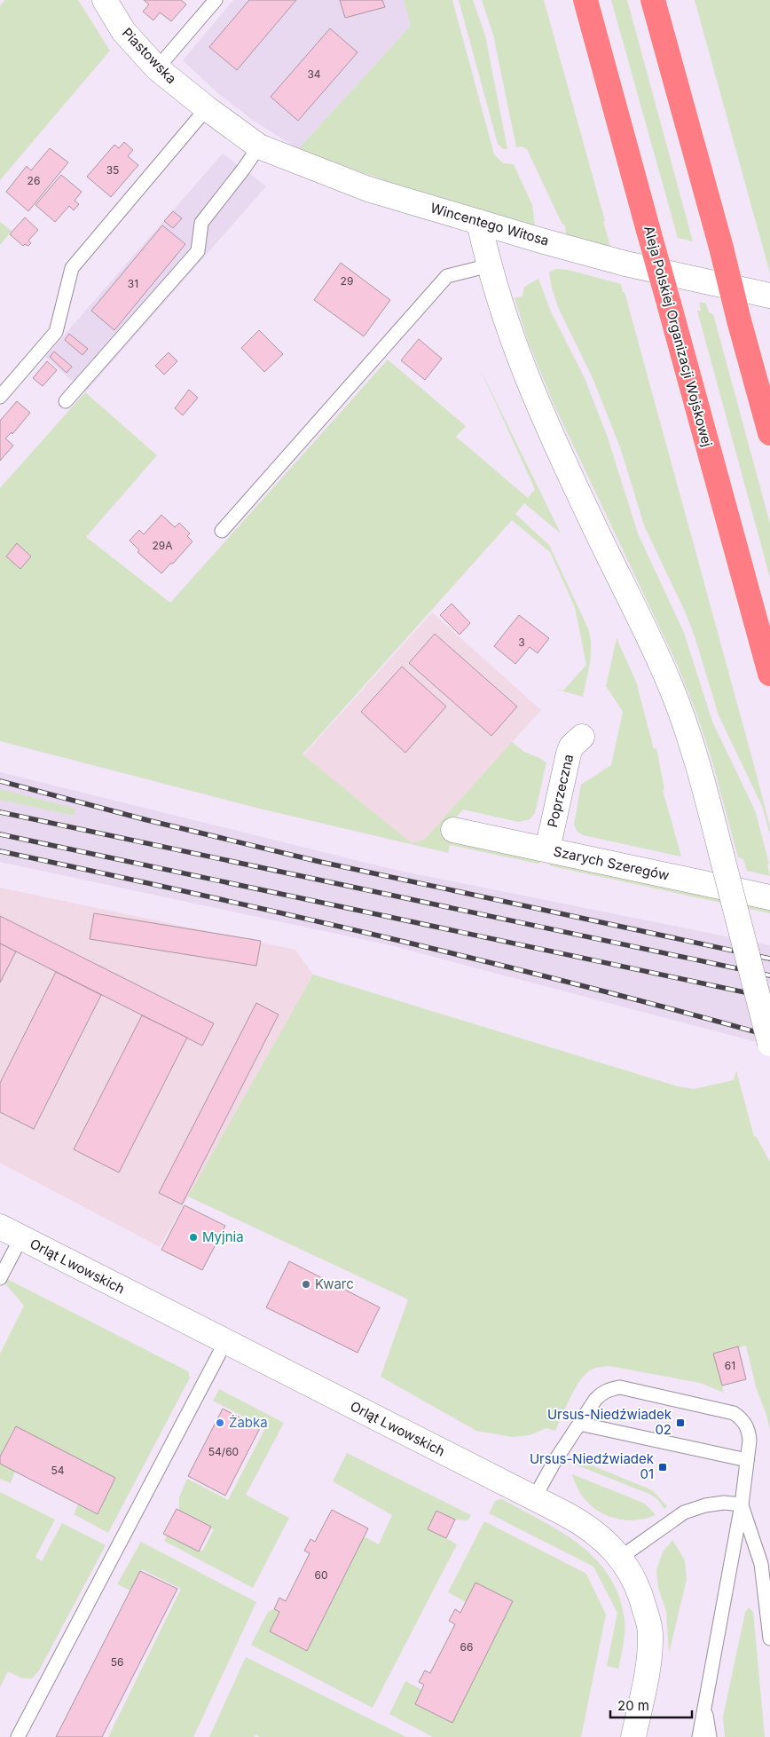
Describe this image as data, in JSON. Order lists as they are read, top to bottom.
{
  "streets": {
    "highway": ["Aleja Polskiej Organizacji Wojskowej"],
    "street": [
      "Piastowska",
      "Wincentego Witosa",
      "Poprzeczna",
      "Szarych Szeregów",
      "Orląt Lwowskich"
    ]
  },
  "crossings": [
    ["Piastowska", "Wincentego Witosa"],
    ["Poprzeczna", "Szarych Szeregów"]
  ],
  "places": {
    "other": ["Myjnia", "Kwarc", "Żabka"],
    "transit": ["Ursus-Niedźwiadek 02", "Ursus-Niedźwiadek 01"]
  },
  "house_numbers": [
    "34",
    "35",
    "26",
    "29",
    "31",
    "29A",
    "3",
    "61",
    "54/60",
    "54",
    "60",
    "66",
    "56"
  ],
  "scale_bar": "20 m"
}
